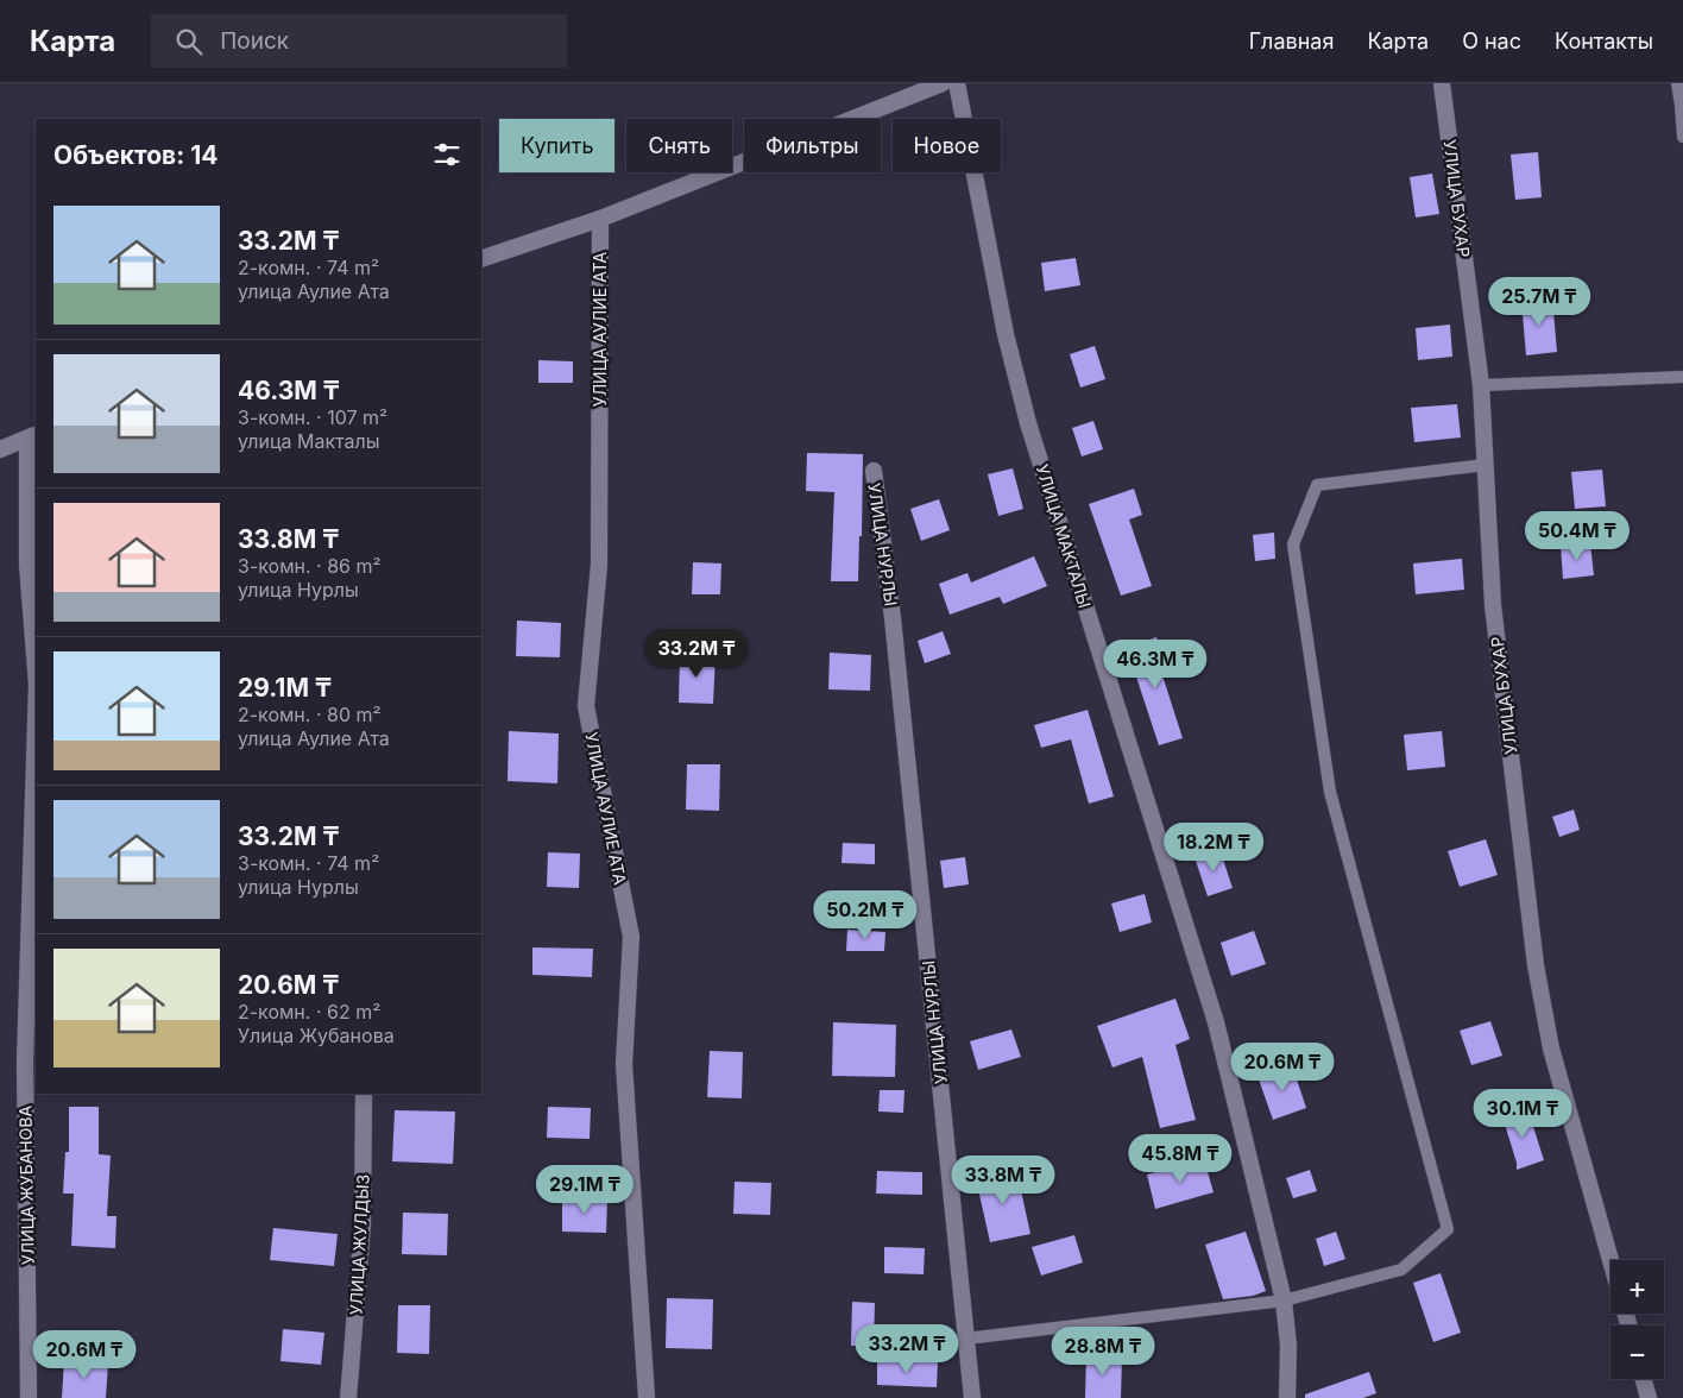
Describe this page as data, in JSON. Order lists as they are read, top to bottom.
{
  "streets": {
    "street": [
      "УЛИЦА БУХАР",
      "УЛИЦА АУЛИЕ АТА",
      "УЛИЦА МАКТАЛЫ",
      "УЛИЦА НУРЛЫ",
      "УЛИЦА ЖУБАНОВА",
      "УЛИЦА ЖУЛДЫЗ"
    ]
  },
  "page": {
    "header": "Карта",
    "search": "Поиск",
    "nav": [
      "Главная",
      "Карта",
      "О нас",
      "Контакты"
    ],
    "chip": [
      "Купить",
      "Снять",
      "Фильтры",
      "Новое"
    ],
    "heading": "Объектов: 14",
    "list": [
      {
        "name": "33.2M ₸",
        "note": "2-комн. · 74 m² · улица Аулие Ата"
      },
      {
        "name": "46.3M ₸",
        "note": "3-комн. · 107 m² · улица Макталы"
      },
      {
        "name": "33.8M ₸",
        "note": "3-комн. · 86 m² · улица Нурлы"
      },
      {
        "name": "29.1M ₸",
        "note": "2-комн. · 80 m² · улица Аулие Ата"
      },
      {
        "name": "33.2M ₸",
        "note": "3-комн. · 74 m² · улица Нурлы"
      },
      {
        "name": "20.6M ₸",
        "note": "2-комн. · 62 m² · Улица Жубанова"
      }
    ],
    "price": [
      "25.7M ₸",
      "50.4M ₸",
      "33.2M ₸",
      "46.3M ₸",
      "18.2M ₸",
      "50.2M ₸",
      "20.6M ₸",
      "30.1M ₸",
      "45.8M ₸",
      "33.8M ₸",
      "29.1M ₸",
      "33.2M ₸",
      "28.8M ₸",
      "20.6M ₸"
    ],
    "map_buttons": ["+", "−"]
  }
}
